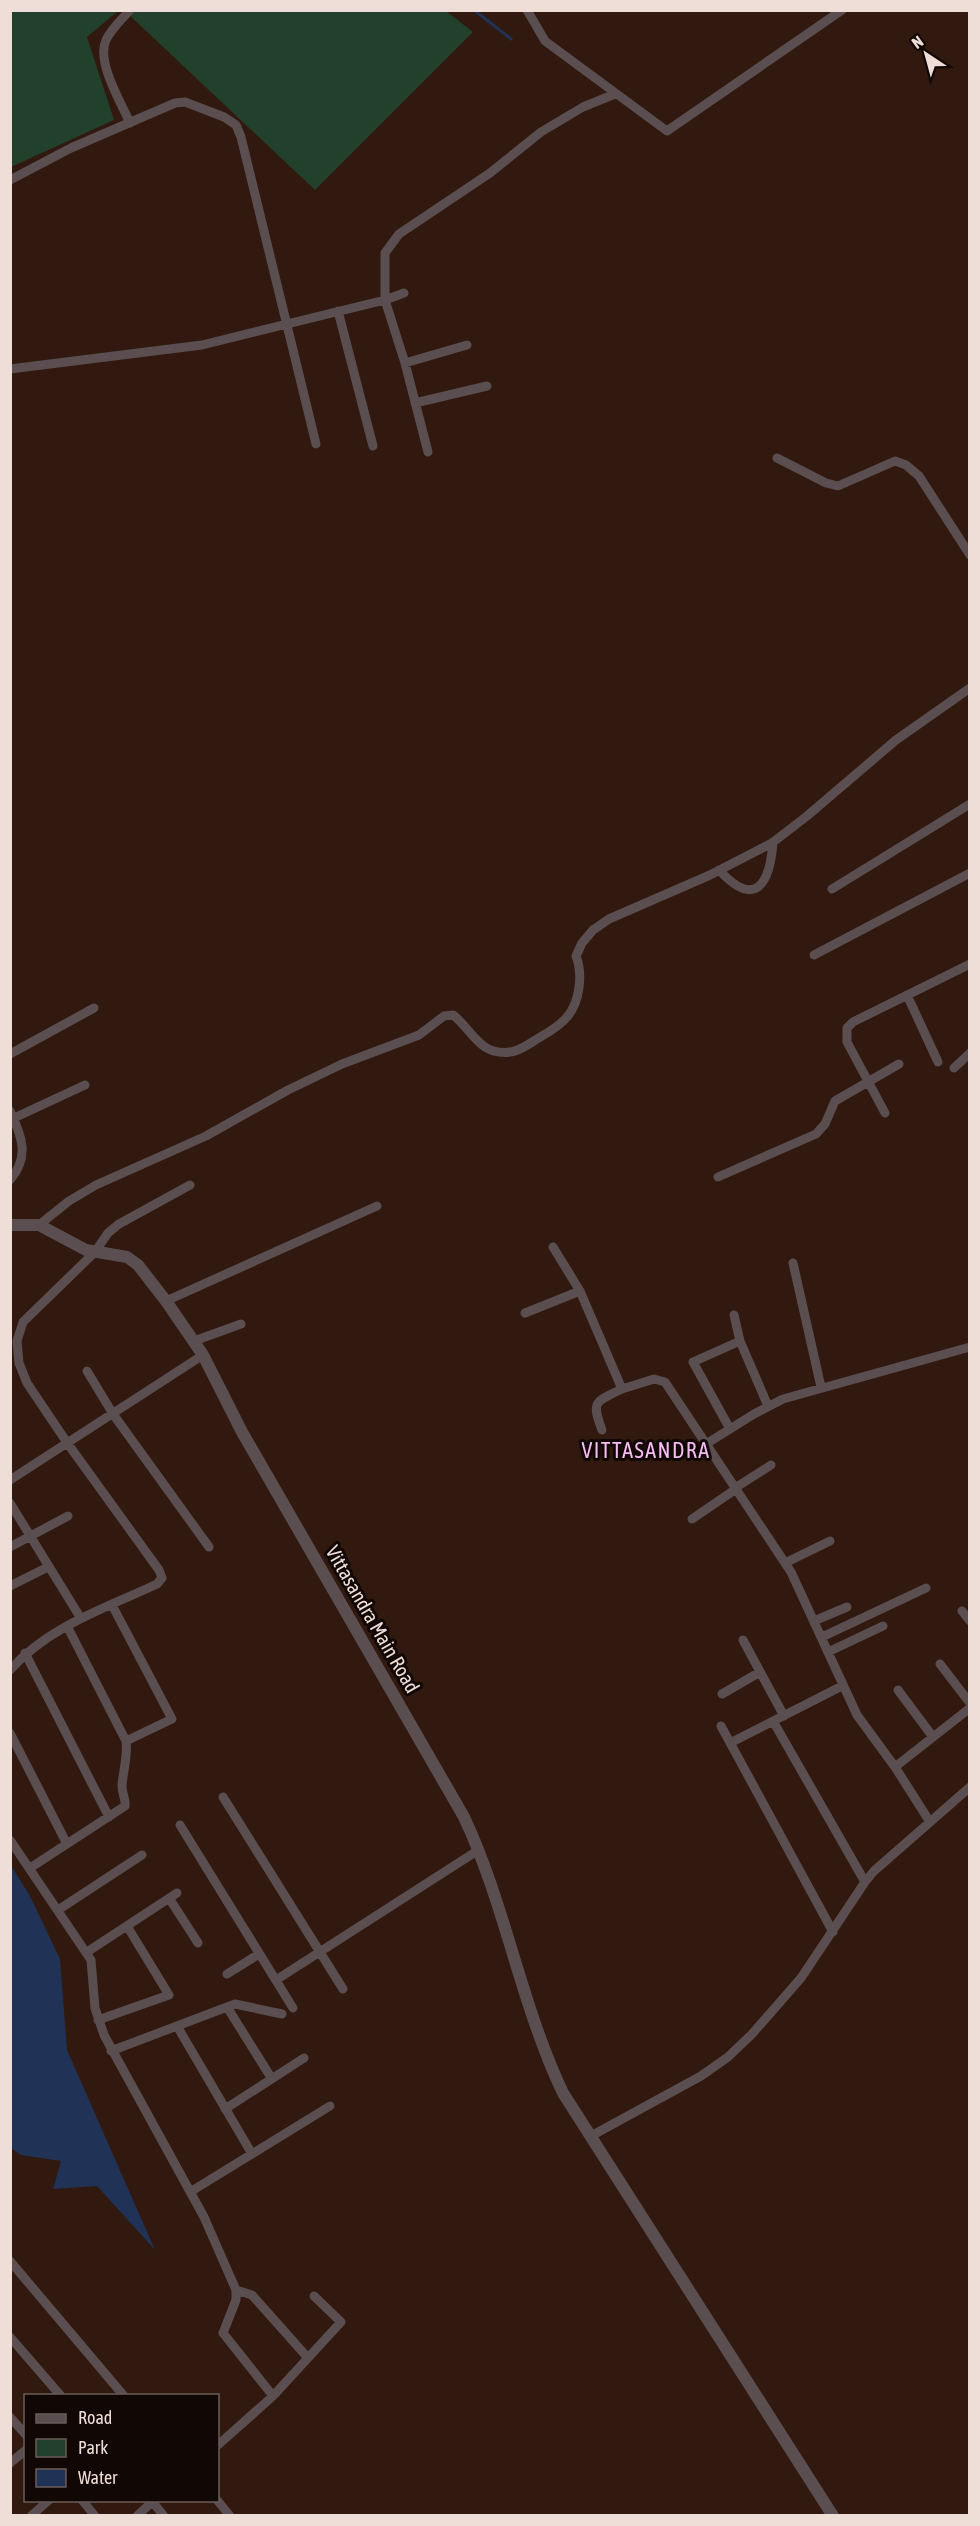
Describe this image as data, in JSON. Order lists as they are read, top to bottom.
{
  "streets": {
    "street": ["Vittasandra Main Road"]
  },
  "districts": ["VITTASANDRA"],
  "legend": ["Road", "Park", "Water"],
  "north": "top left"
}
